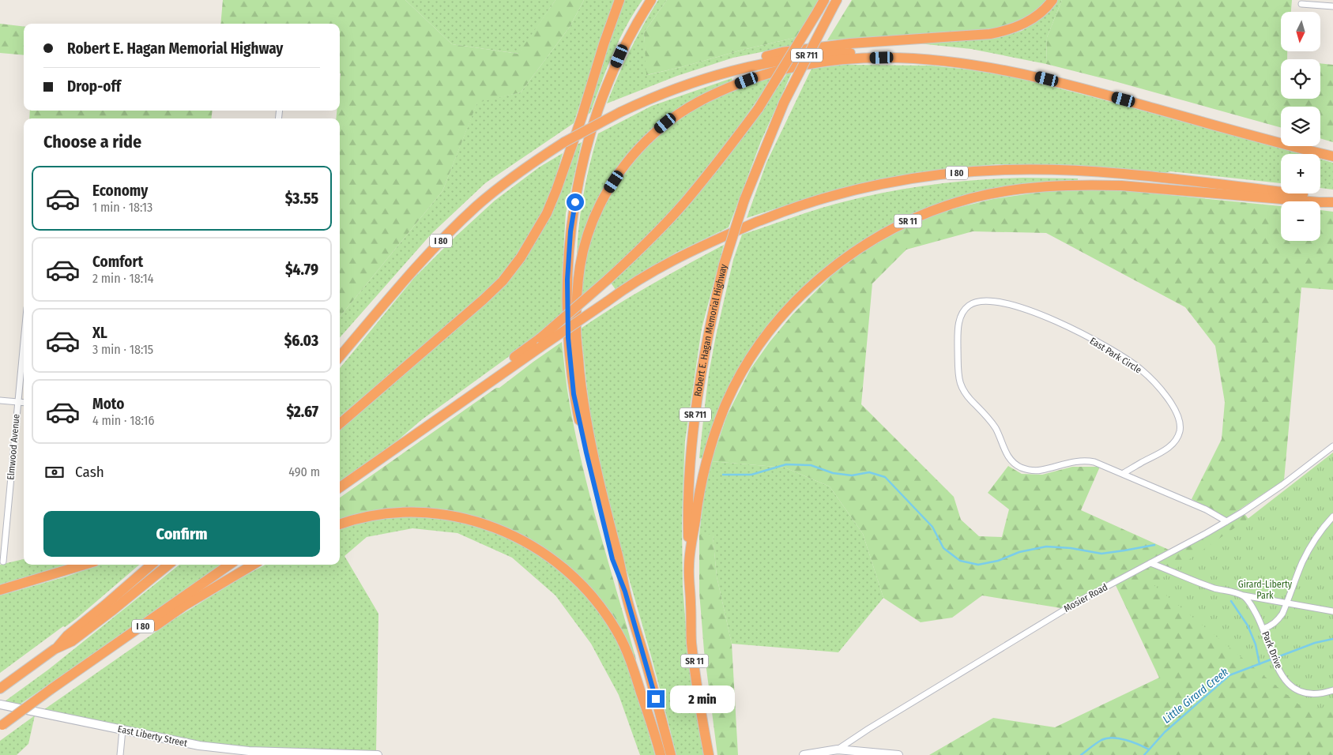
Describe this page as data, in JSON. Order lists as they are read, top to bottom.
{
  "streets": {
    "highway": [
      "SR 711",
      "I 80",
      "SR 11",
      "Robert E. Hagan Memorial Highway"
    ],
    "street": [
      "East Park Circle",
      "Elmwood Avenue",
      "Mosier Road",
      "Park Drive",
      "East Liberty Street"
    ]
  },
  "crossings": [
    ["SR 11", "Robert E. Hagan Memorial Highway"]
  ],
  "water": ["Little Girard Creek"],
  "parks": ["Girard-Liberty Park"],
  "north": "bottom",
  "page": {
    "map_buttons": ["+", "−"],
    "banner": ["Robert E. Hagan Memorial Highway", "Drop-off"],
    "heading": "Choose a ride",
    "list": [
      {
        "name": "Economy",
        "note": "1 min · 18:13",
        "value": "$3.55"
      },
      {
        "name": "Comfort",
        "note": "2 min · 18:14",
        "value": "$4.79"
      },
      {
        "name": "XL",
        "note": "3 min · 18:15",
        "value": "$6.03"
      },
      {
        "name": "Moto",
        "note": "4 min · 18:16",
        "value": "$2.67"
      }
    ],
    "pay": ["Cash", "490 m"],
    "buttons": "Confirm",
    "bubble": "2 min"
  }
}
